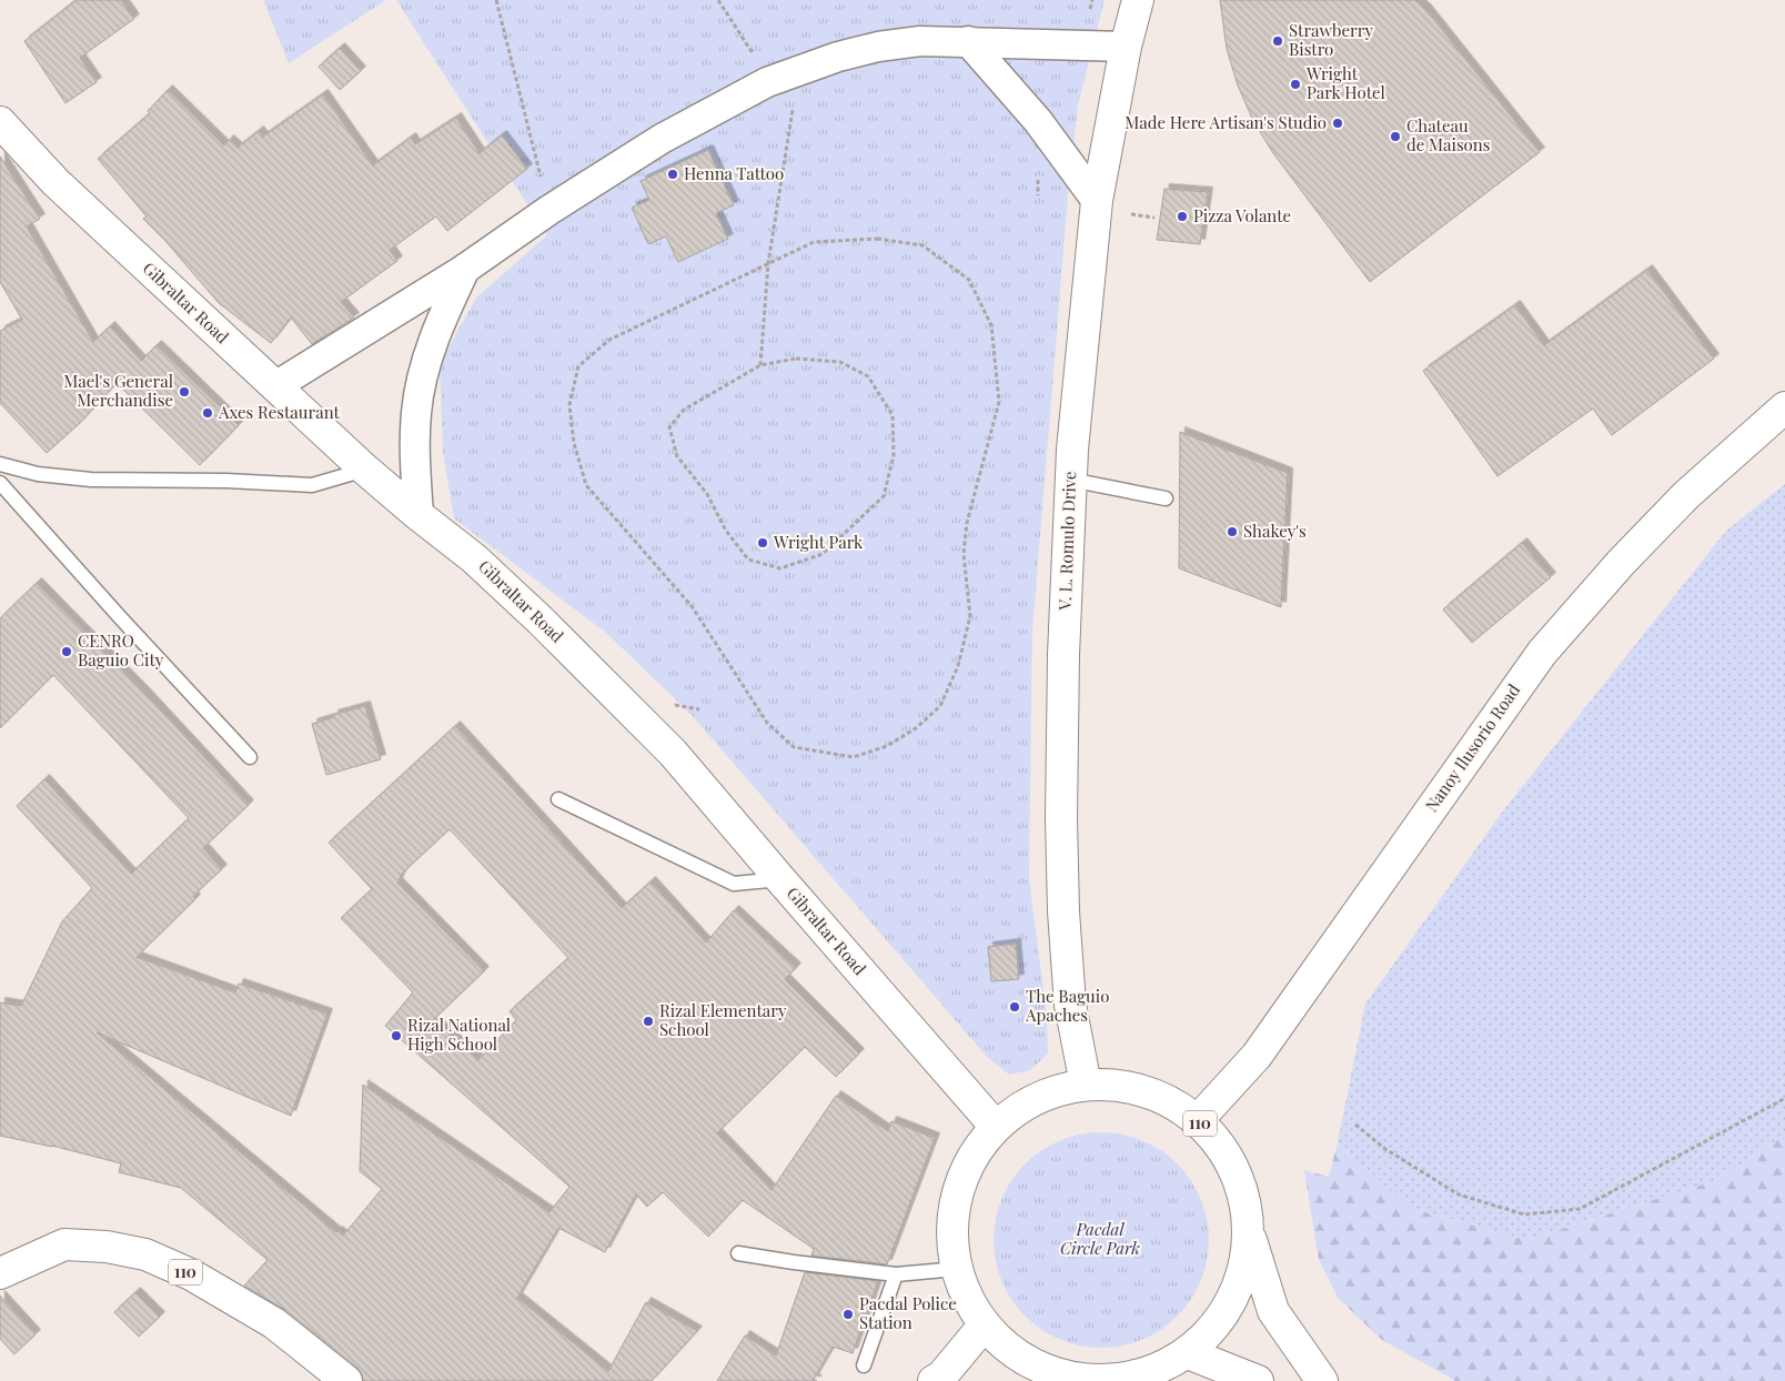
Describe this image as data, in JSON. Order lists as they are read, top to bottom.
{
  "streets": {
    "main road": [
      "Gibraltar Road",
      "V. L. Romulo Drive",
      "Nanoy Ilusorio Road",
      "110"
    ]
  },
  "crossings": [
    ["Gibraltar Road", "110"],
    ["V. L. Romulo Drive", "110"],
    ["Nanoy Ilusorio Road", "110"]
  ],
  "parks": ["Pacdal Circle Park"],
  "places": [
    "Strawberry Bistro",
    "Wright Park Hotel",
    "Made Here Artisan's Studio",
    "Chateau de Maisons",
    "Henna Tattoo",
    "Pizza Volante",
    "Mael's General Merchandise",
    "Axes Restaurant",
    "Shakey's",
    "Wright Park",
    "CENRO Baguio City",
    "The Baguio Apaches",
    "Rizal Elementary School",
    "Rizal National High School",
    "Pacdal Police Station"
  ]
}
